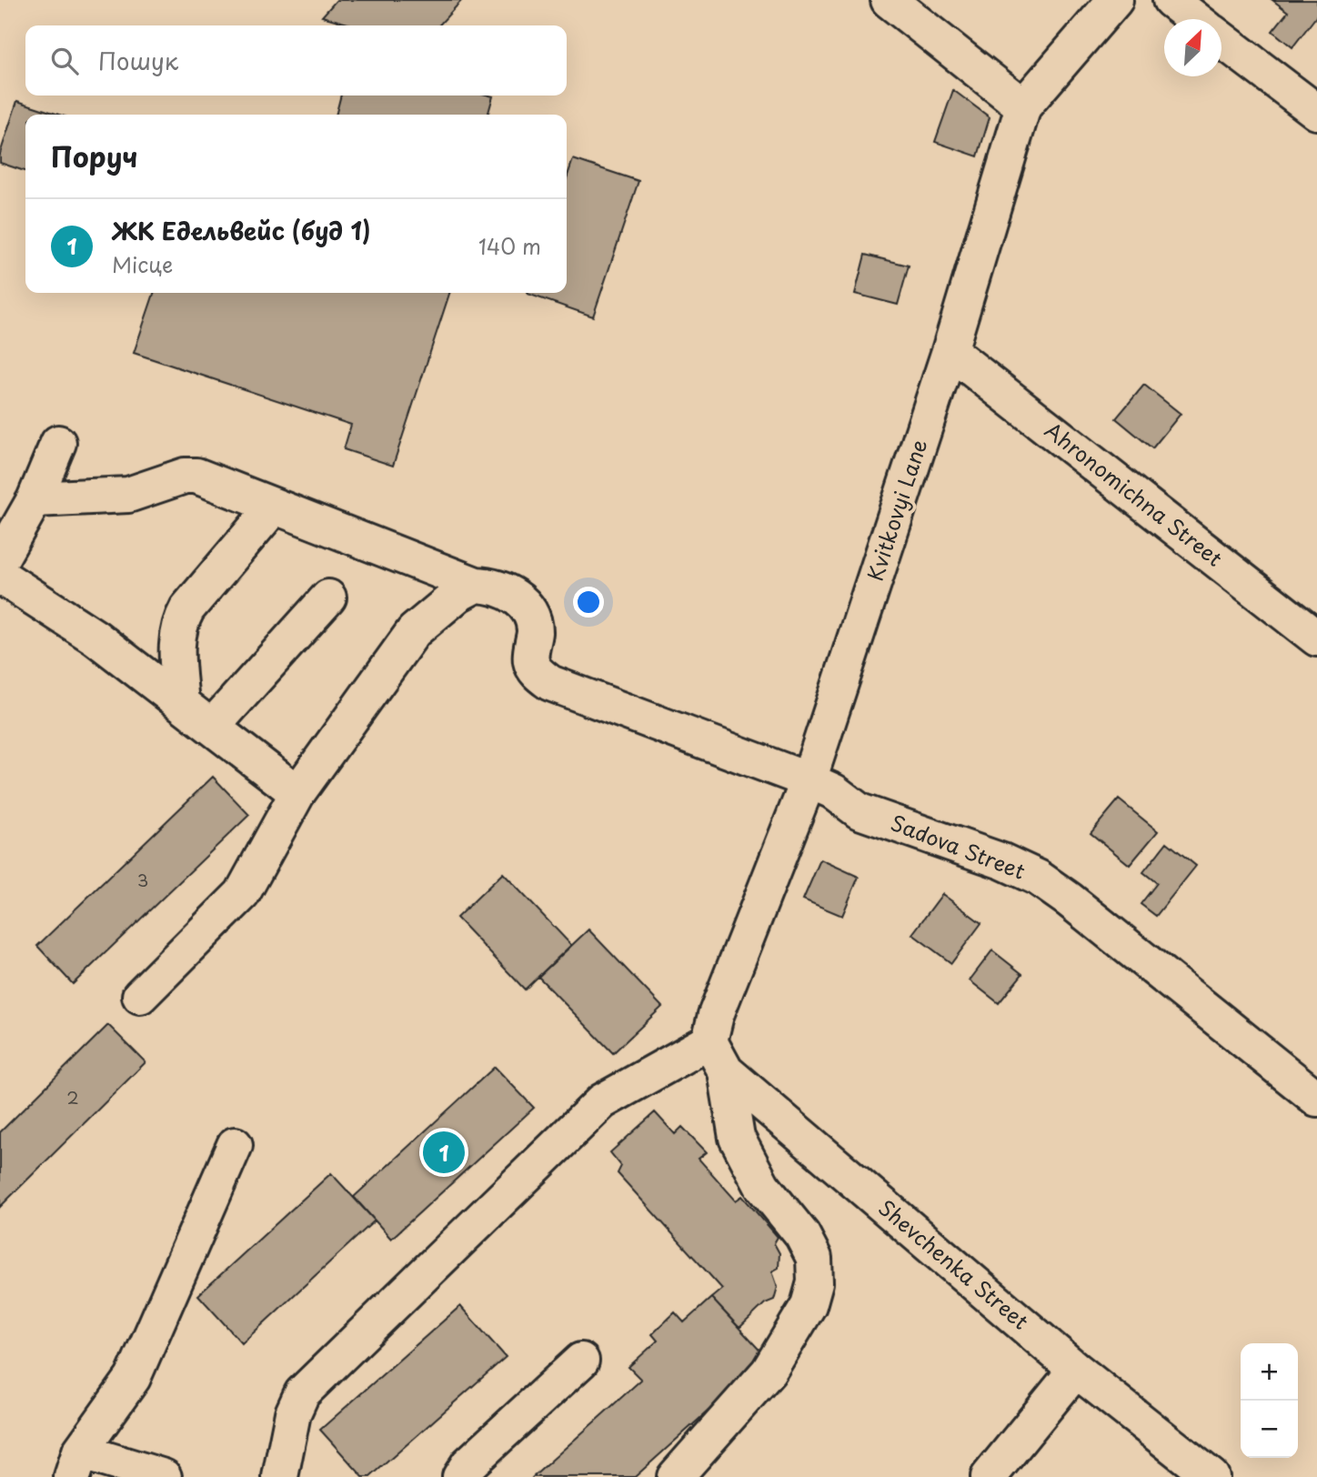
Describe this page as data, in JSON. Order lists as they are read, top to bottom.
{
  "streets": {
    "street": [
      "Ahronomichna Street",
      "Kvitkovyi Lane",
      "Sadova Street",
      "Shevchenka Street"
    ]
  },
  "crossings": [
    ["Ahronomichna Street", "Kvitkovyi Lane"],
    ["Kvitkovyi Lane", "Sadova Street"],
    ["Kvitkovyi Lane", "Shevchenka Street"]
  ],
  "house_numbers": ["3", "2"],
  "north": "top right",
  "page": {
    "search": "Пошук",
    "heading": "Поруч",
    "list": [
      {
        "mark": "1",
        "name": "ЖК Едельвейс (буд 1)",
        "note": "Місце",
        "value": "140 m"
      }
    ],
    "pins": "1",
    "map_buttons": ["+", "−"]
  }
}
